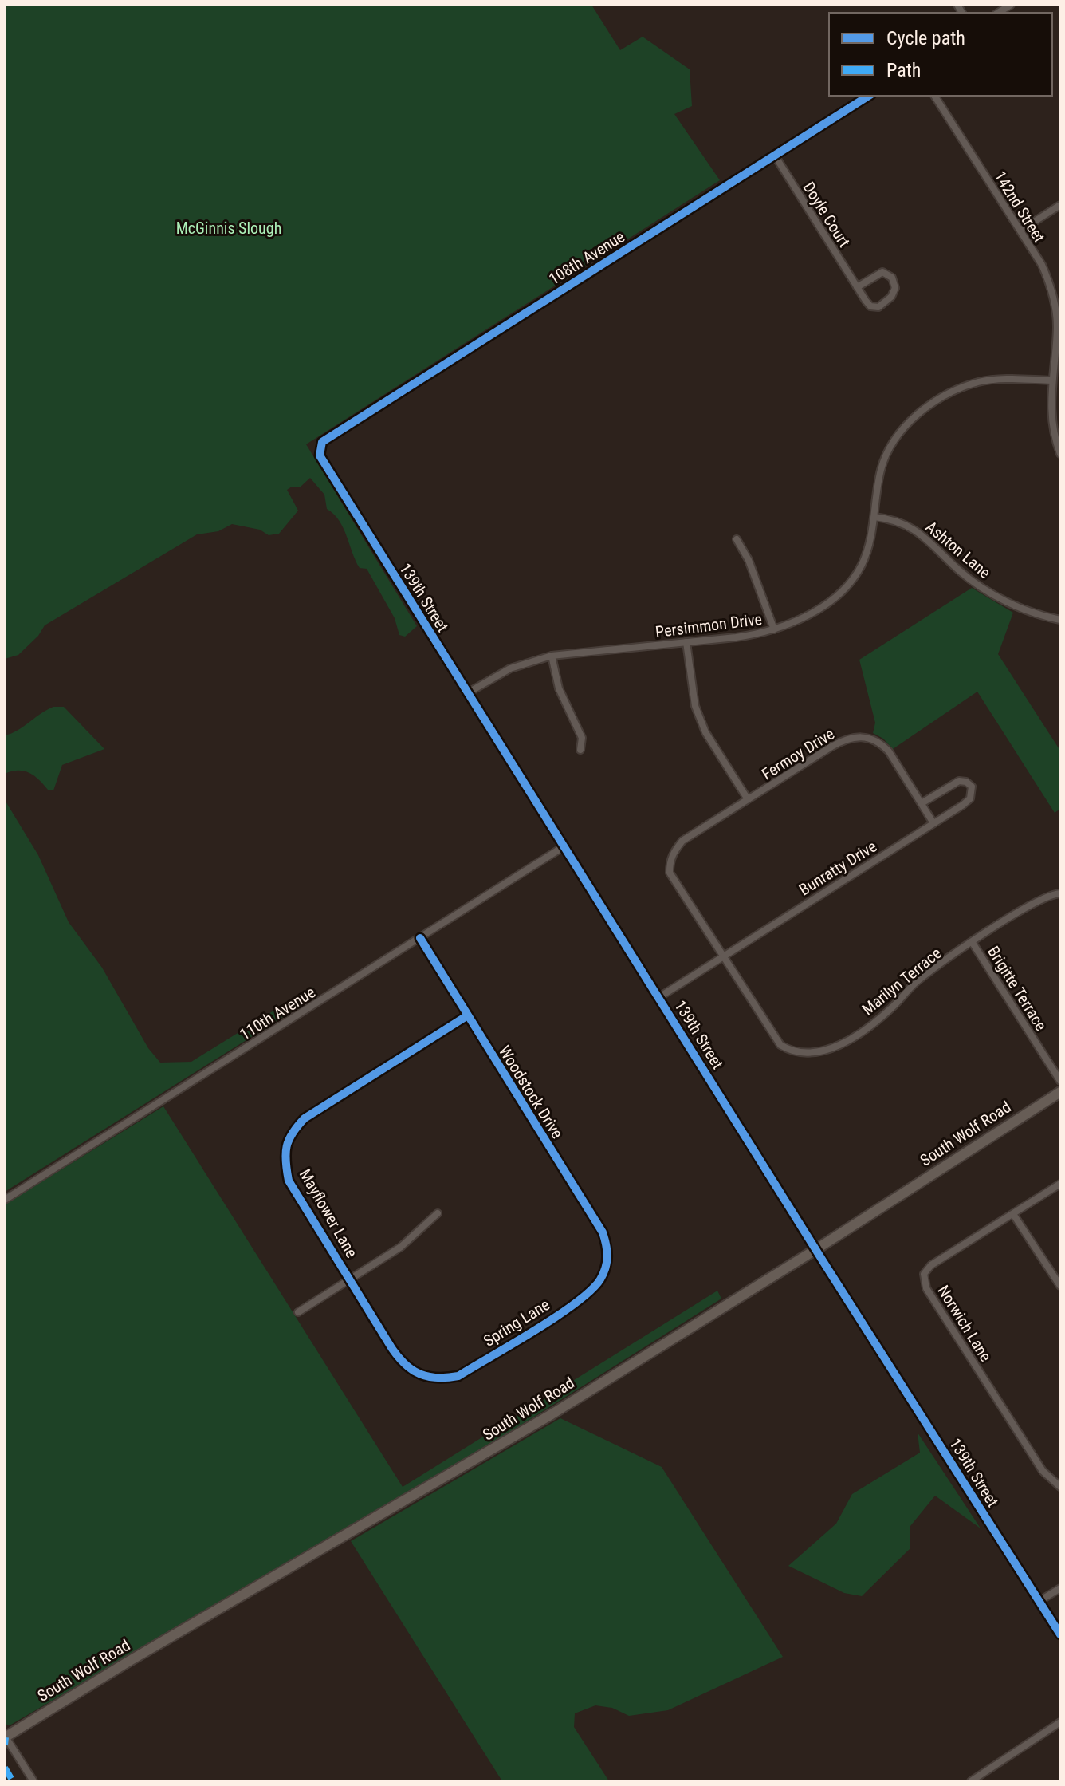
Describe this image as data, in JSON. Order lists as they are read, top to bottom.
{
  "streets": {
    "main road": ["South Wolf Road"],
    "street": [
      "142nd Street",
      "Doyle Court",
      "108th Avenue",
      "Ashton Lane",
      "139th Street",
      "Persimmon Drive",
      "Fermoy Drive",
      "Bunratty Drive",
      "Marilyn Terrace",
      "Brigitte Terrace",
      "110th Avenue",
      "Woodstock Drive",
      "Mayflower Lane",
      "Spring Lane",
      "Norwich Lane"
    ]
  },
  "crossings": [
    ["142nd Street", "Persimmon Drive"],
    ["Doyle Court", "108th Avenue"],
    ["108th Avenue", "139th Street"],
    ["Ashton Lane", "Persimmon Drive"],
    ["139th Street", "Persimmon Drive"],
    ["139th Street", "Bunratty Drive"],
    ["139th Street", "110th Avenue"],
    ["139th Street", "South Wolf Road"],
    ["Fermoy Drive", "Bunratty Drive"],
    ["Fermoy Drive", "Marilyn Terrace"],
    ["Bunratty Drive", "Marilyn Terrace"],
    ["Marilyn Terrace", "Brigitte Terrace"],
    ["110th Avenue", "Woodstock Drive"],
    ["Woodstock Drive", "Mayflower Lane"],
    ["Woodstock Drive", "Spring Lane"],
    ["Mayflower Lane", "Spring Lane"]
  ],
  "parks": ["McGinnis Slough"],
  "legend": ["Cycle path", "Path"]
}
